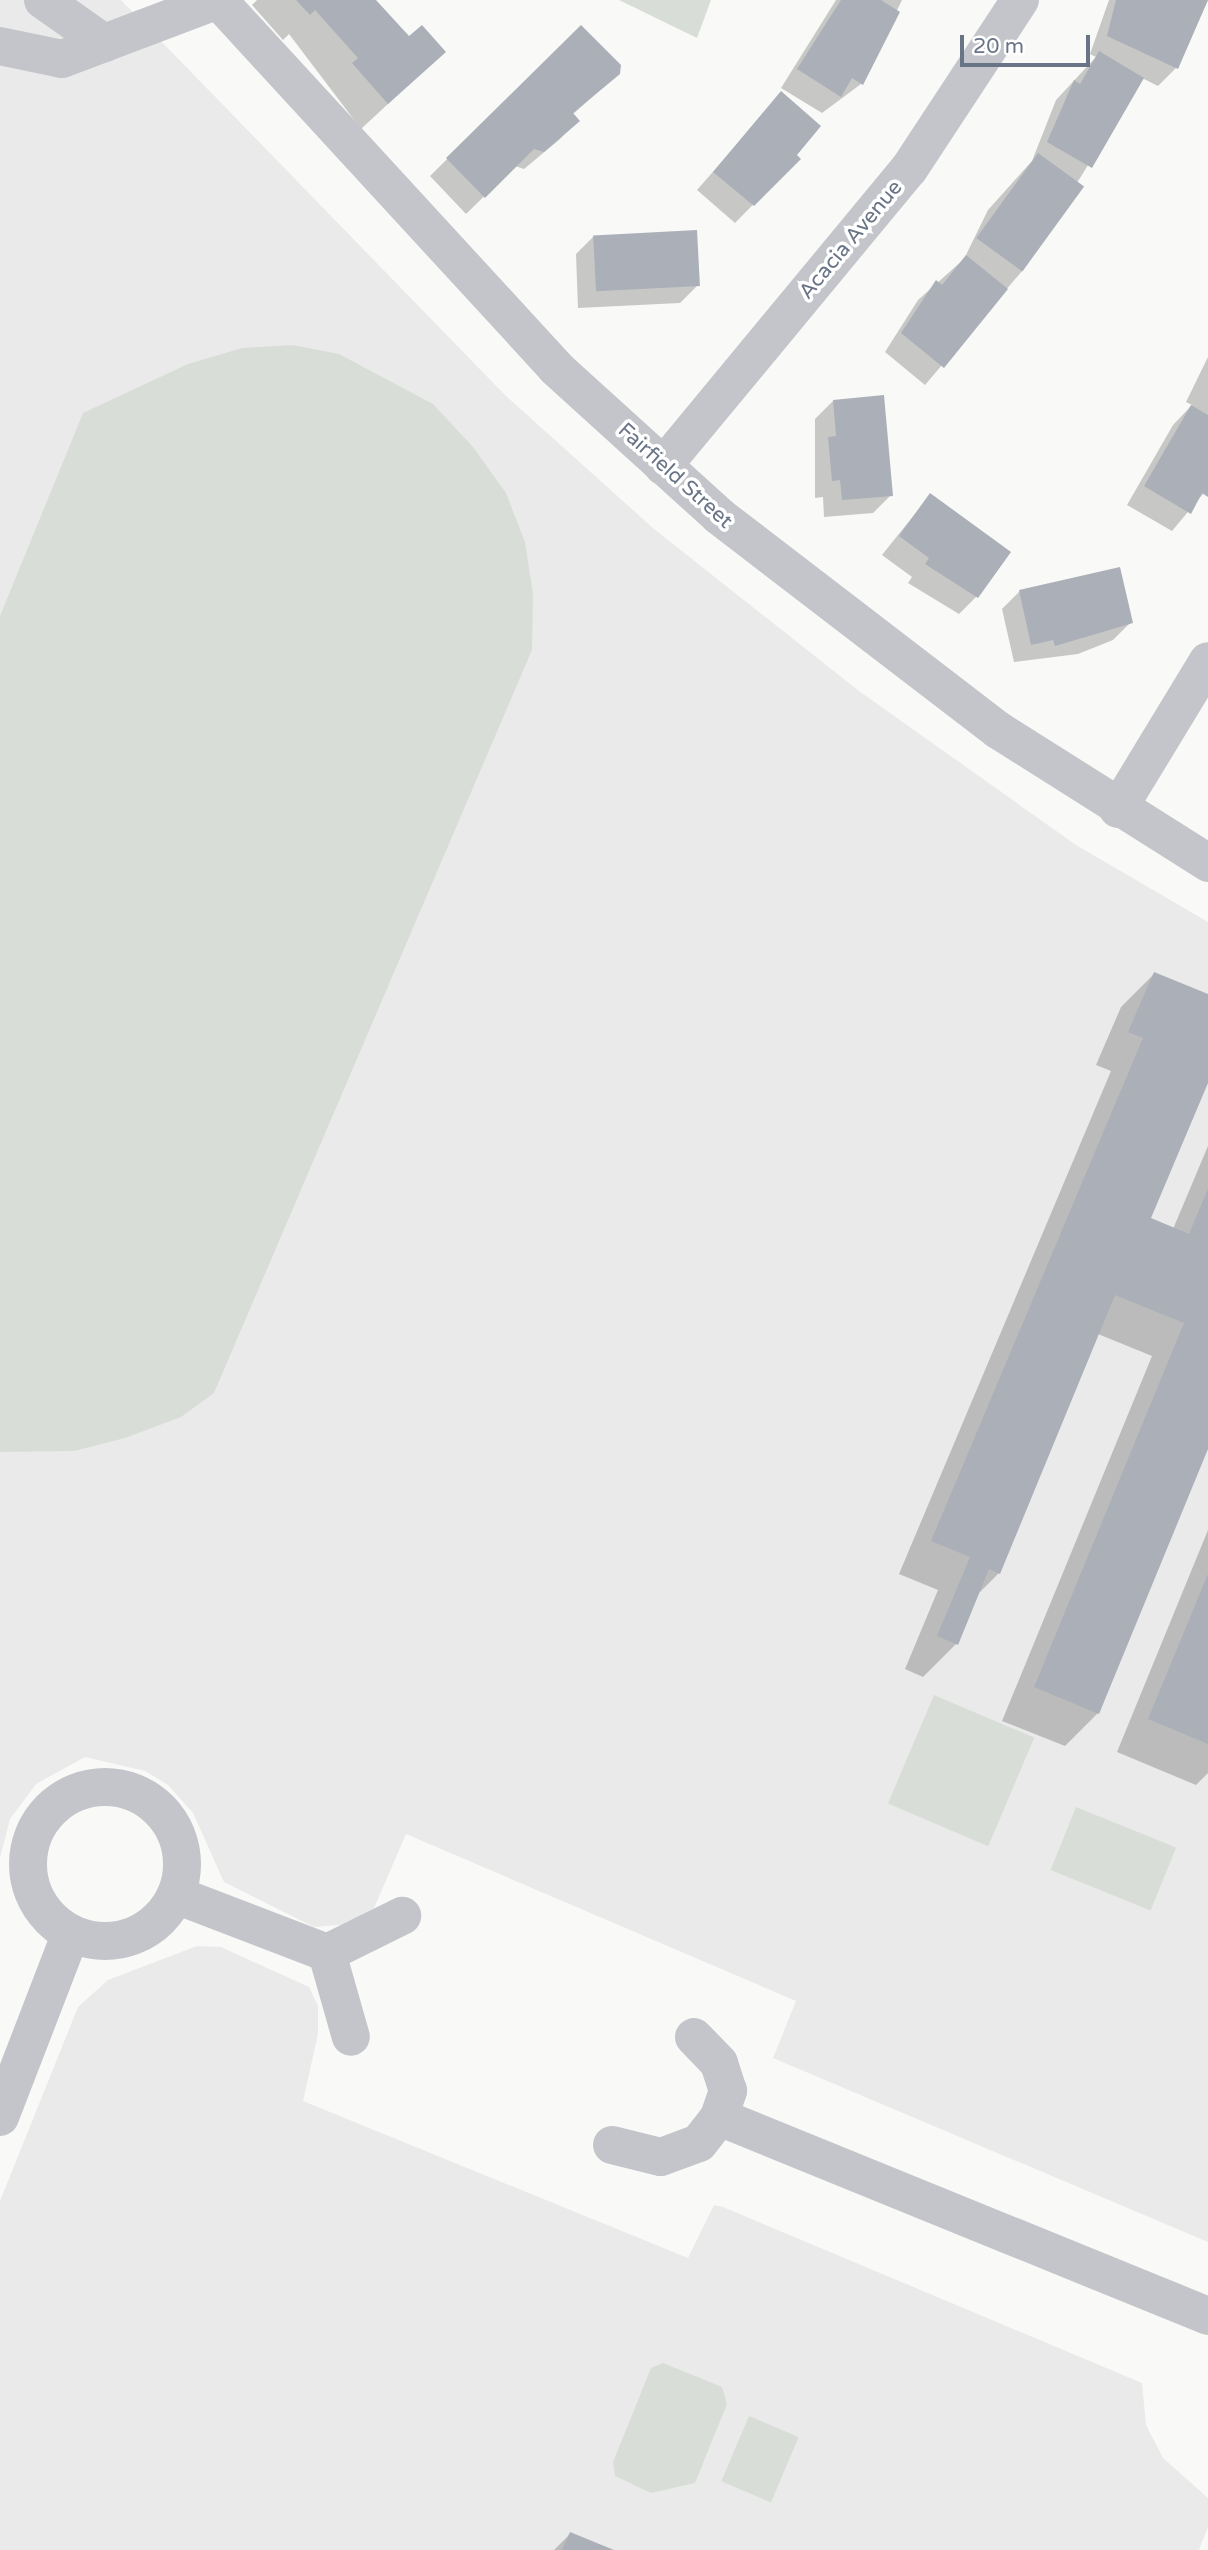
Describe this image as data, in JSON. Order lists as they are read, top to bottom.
{
  "streets": {
    "street": ["Acacia Avenue", "Fairfield Street"]
  },
  "crossings": [
    ["Acacia Avenue", "Fairfield Street"]
  ],
  "scale_bar": "20 m"
}
